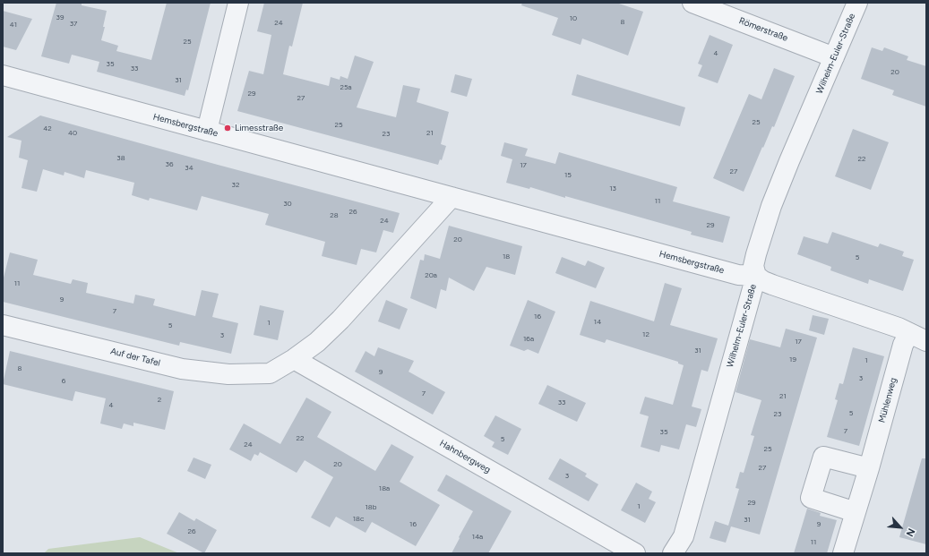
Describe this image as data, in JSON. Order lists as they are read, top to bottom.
{
  "streets": {
    "street": [
      "Römerstraße",
      "Wilhelm-Euler-Straße",
      "Hemsbergstraße",
      "Auf der Tafel",
      "Mühlenweg",
      "Hahnbergweg"
    ]
  },
  "crossings": [
    ["Römerstraße", "Wilhelm-Euler-Straße"],
    ["Wilhelm-Euler-Straße", "Hemsbergstraße"],
    ["Hemsbergstraße", "Mühlenweg"],
    ["Auf der Tafel", "Hahnbergweg"]
  ],
  "places": ["Limesstraße"],
  "house_numbers": [
    "39",
    "10",
    "8",
    "24",
    "37",
    "41",
    "25",
    "4",
    "35",
    "33",
    "20",
    "31",
    "25a",
    "29",
    "27",
    "25",
    "25",
    "42",
    "40",
    "21",
    "23",
    "38",
    "22",
    "36",
    "17",
    "34",
    "27",
    "15",
    "32",
    "13",
    "11",
    "30",
    "26",
    "28",
    "24",
    "29",
    "20",
    "18",
    "5",
    "20a",
    "11",
    "9",
    "7",
    "16",
    "14",
    "1",
    "5",
    "12",
    "3",
    "16a",
    "17",
    "31",
    "19",
    "1",
    "8",
    "9",
    "3",
    "6",
    "7",
    "21",
    "2",
    "33",
    "4",
    "5",
    "23",
    "7",
    "35",
    "22",
    "5",
    "24",
    "25",
    "20",
    "27",
    "3",
    "18a",
    "29",
    "1",
    "18b",
    "18c",
    "31",
    "16",
    "9",
    "26",
    "14a",
    "11"
  ],
  "north": "bottom right"
}
